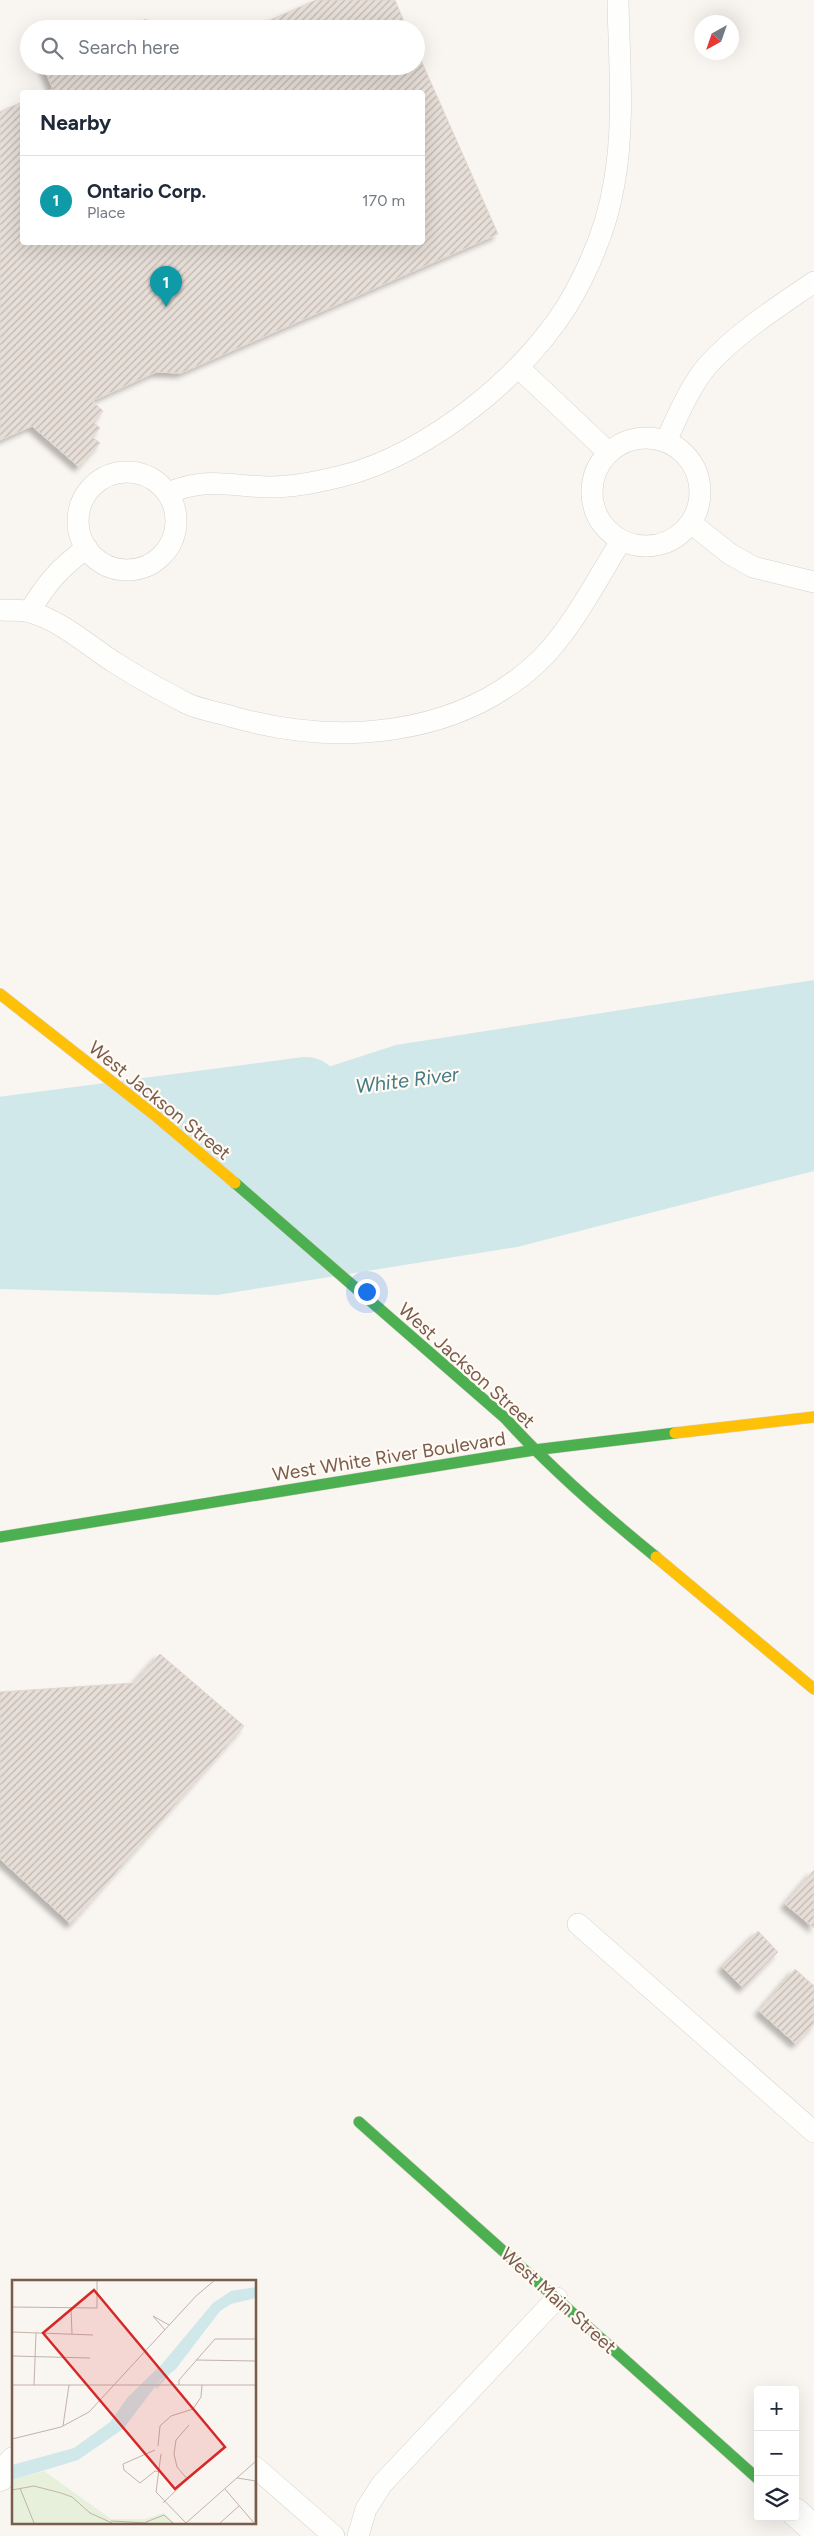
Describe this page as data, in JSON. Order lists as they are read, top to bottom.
{
  "streets": {
    "street": ["West Jackson Street", "West White River Boulevard", "West Main Street"]
  },
  "crossings": [
    ["West Jackson Street", "West White River Boulevard"]
  ],
  "water": ["White River"],
  "north": "bottom left",
  "page": {
    "search": "Search here",
    "heading": "Nearby",
    "list": [
      {
        "mark": "1",
        "name": "Ontario Corp.",
        "note": "Place",
        "value": "170 m"
      }
    ],
    "pins": "1",
    "map_buttons": ["+", "−"]
  }
}
